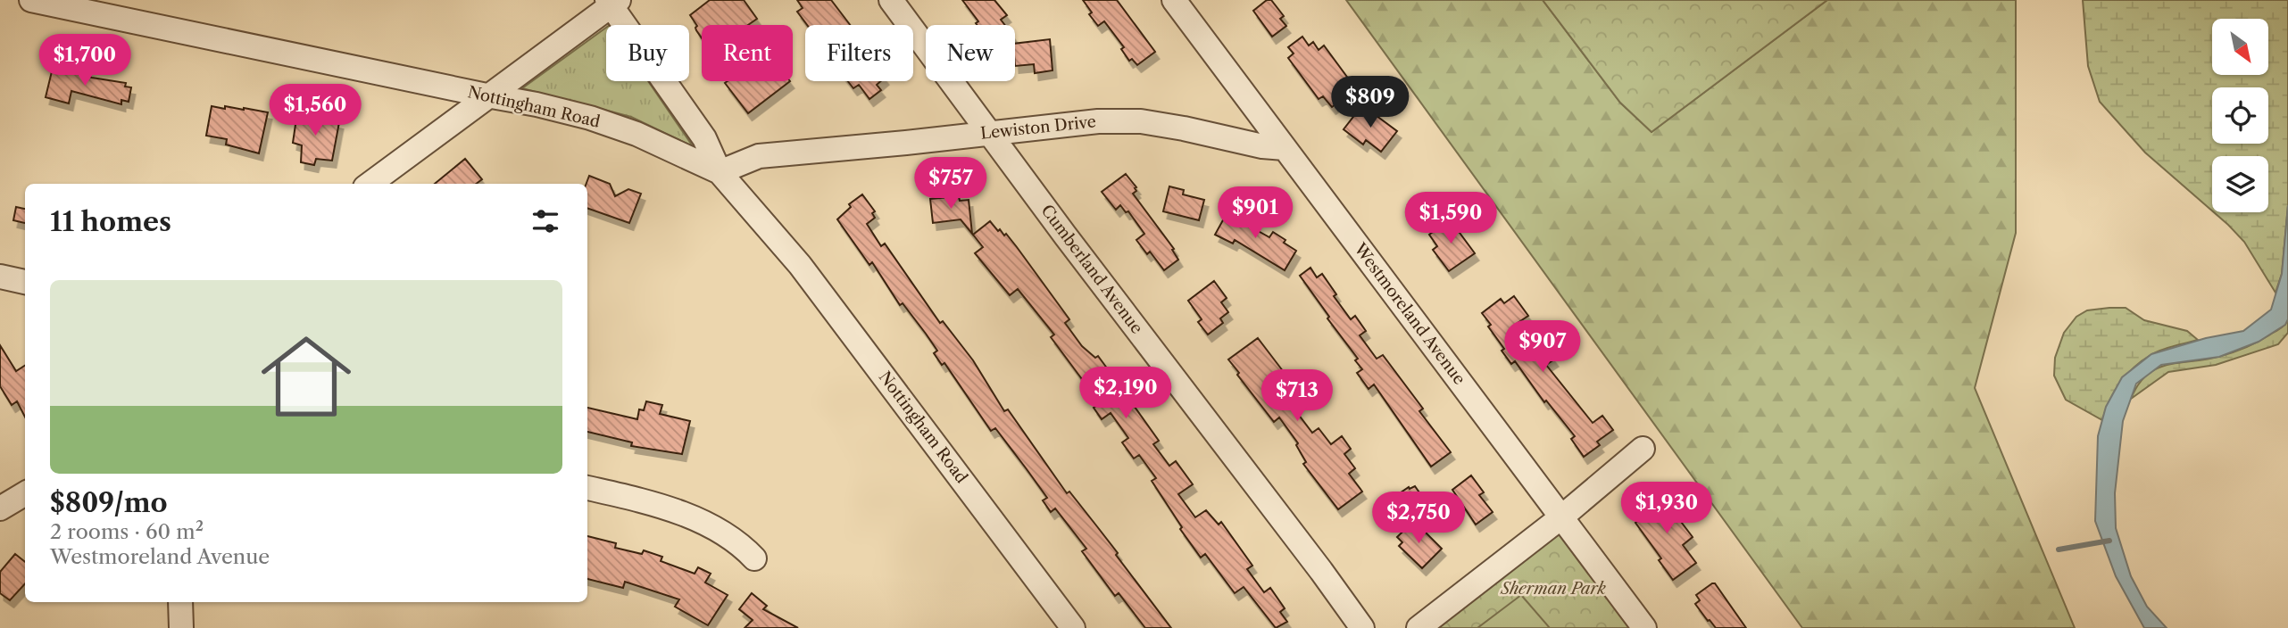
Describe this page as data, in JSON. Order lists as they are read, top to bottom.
{
  "streets": {
    "street": [
      "Nottingham Road",
      "Lewiston Drive",
      "Cumberland Avenue",
      "Westmoreland Avenue"
    ]
  },
  "crossings": [
    ["Nottingham Road", "Lewiston Drive"],
    ["Lewiston Drive", "Cumberland Avenue"],
    ["Lewiston Drive", "Westmoreland Avenue"]
  ],
  "parks": ["Sherman Park"],
  "north": "bottom right",
  "page": {
    "chip": [
      "Buy",
      "Rent",
      "Filters",
      "New"
    ],
    "price": [
      "$1,700",
      "$809",
      "$1,560",
      "$757",
      "$901",
      "$1,590",
      "$907",
      "$2,190",
      "$713",
      "$1,930",
      "$2,750"
    ],
    "heading": "11 homes",
    "list": [
      {
        "name": "$809/mo",
        "note": "2 rooms · 60 m² · Westmoreland Avenue"
      }
    ]
  }
}
